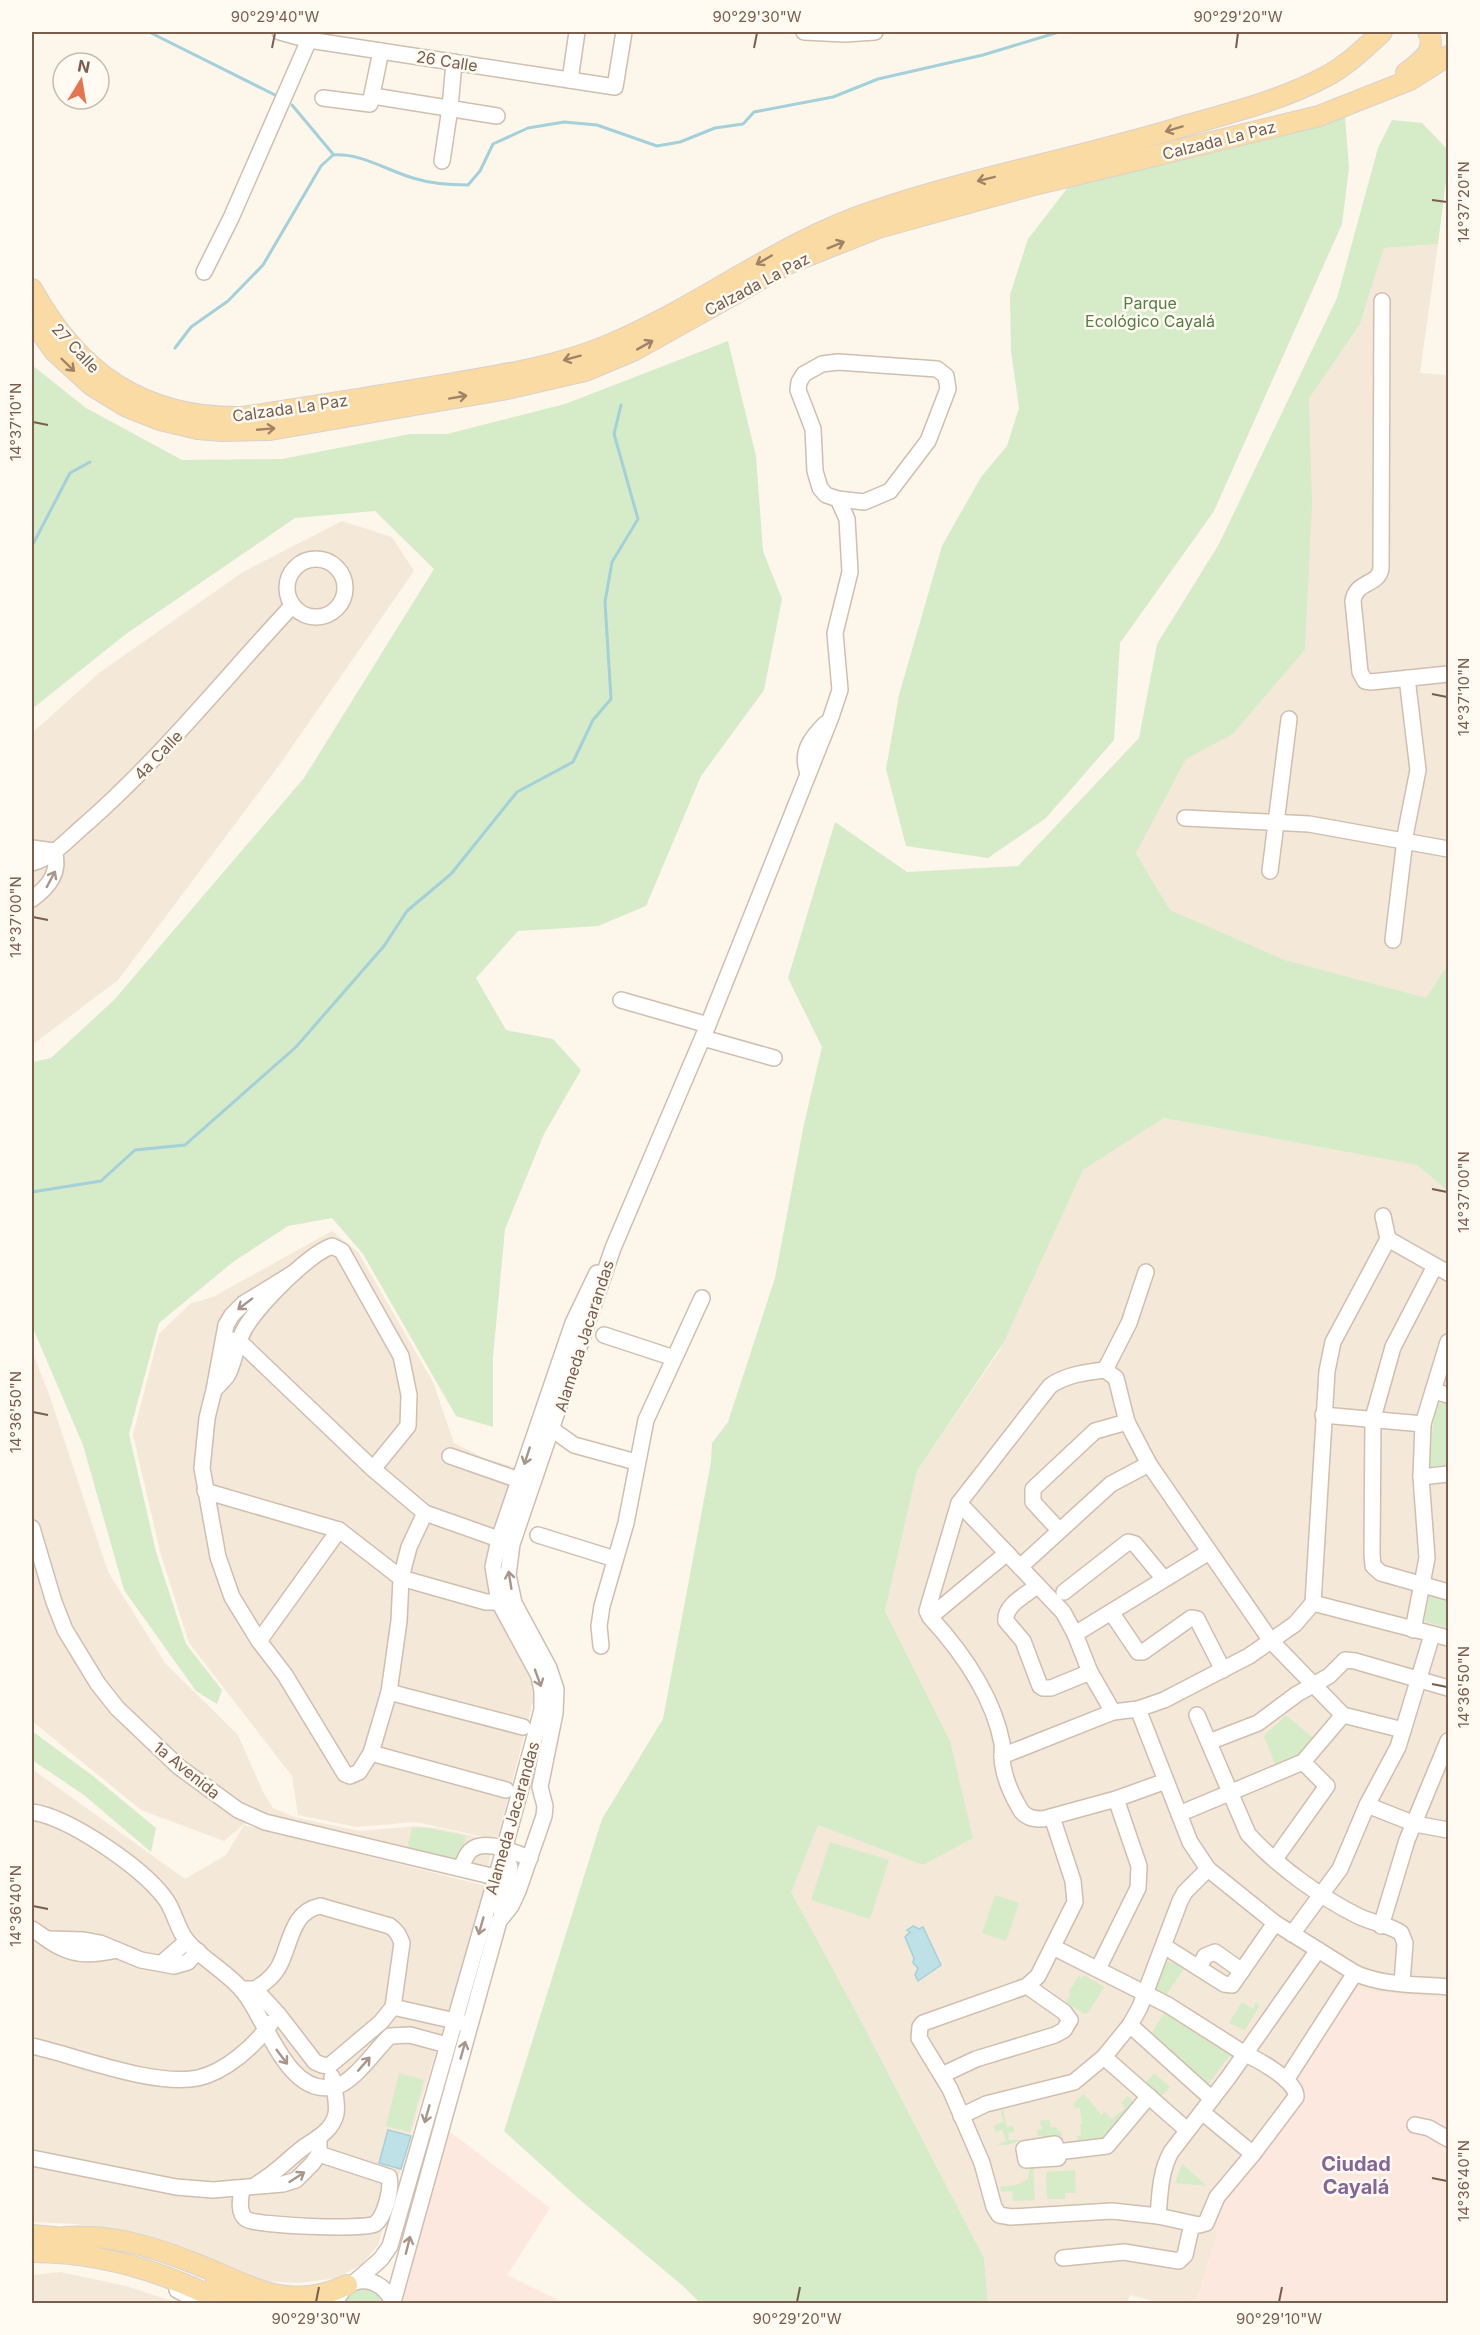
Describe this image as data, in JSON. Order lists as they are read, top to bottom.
{
  "streets": {
    "main road": ["Calzada La Paz", "27 Calle"],
    "street": [
      "26 Calle",
      "4a Calle",
      "Alameda Jacarandas",
      "1a Avenida"
    ]
  },
  "crossings": [
    ["Calzada La Paz", "27 Calle"],
    ["Alameda Jacarandas", "1a Avenida"]
  ],
  "districts": ["Ciudad Cayalá"],
  "parks": ["Parque Ecológico Cayalá"],
  "north": "top",
  "coordinates": [
    "90°29'40\"W",
    "90°29'30\"W",
    "90°29'20\"W",
    "14°37'20\"N",
    "14°37'10\"N",
    "14°37'00\"N",
    "14°36'50\"N",
    "14°36'40\"N",
    "90°29'10\"W"
  ]
}
